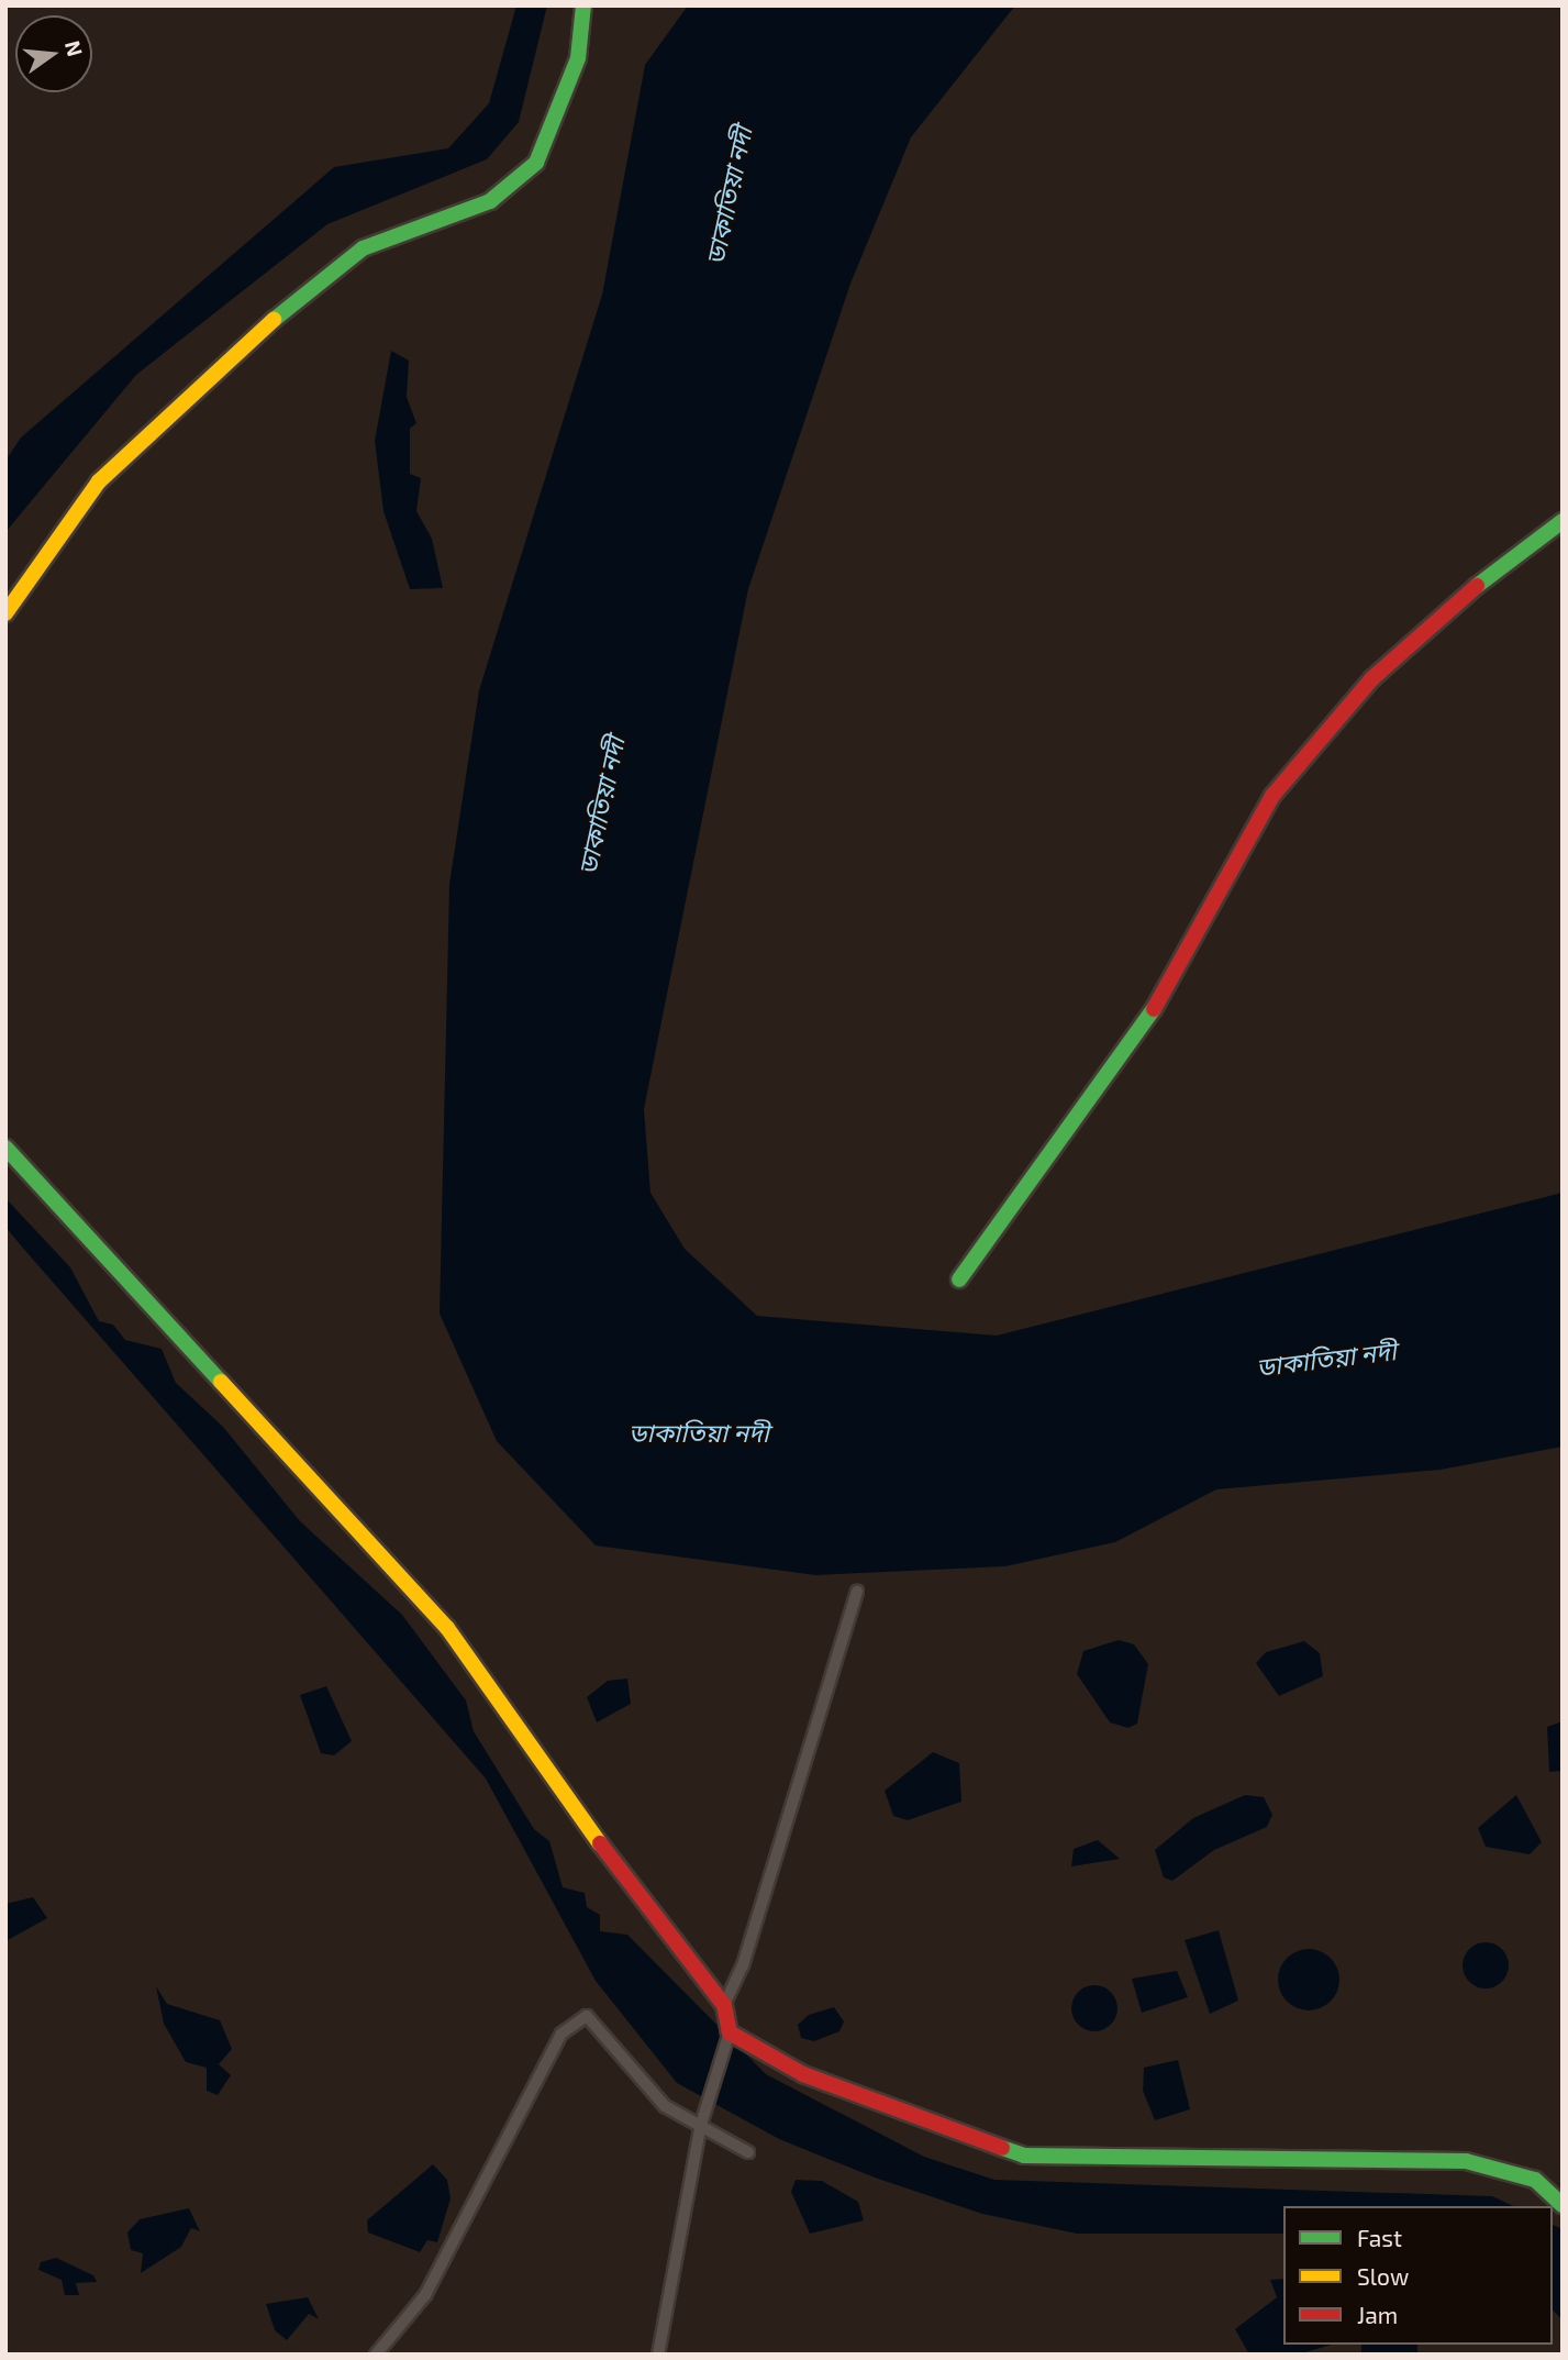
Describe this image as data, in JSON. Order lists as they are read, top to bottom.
{
  "water": ["ডাকাতিয়া নদী"],
  "legend": ["Fast", "Slow", "Jam"],
  "north": "right"
}
